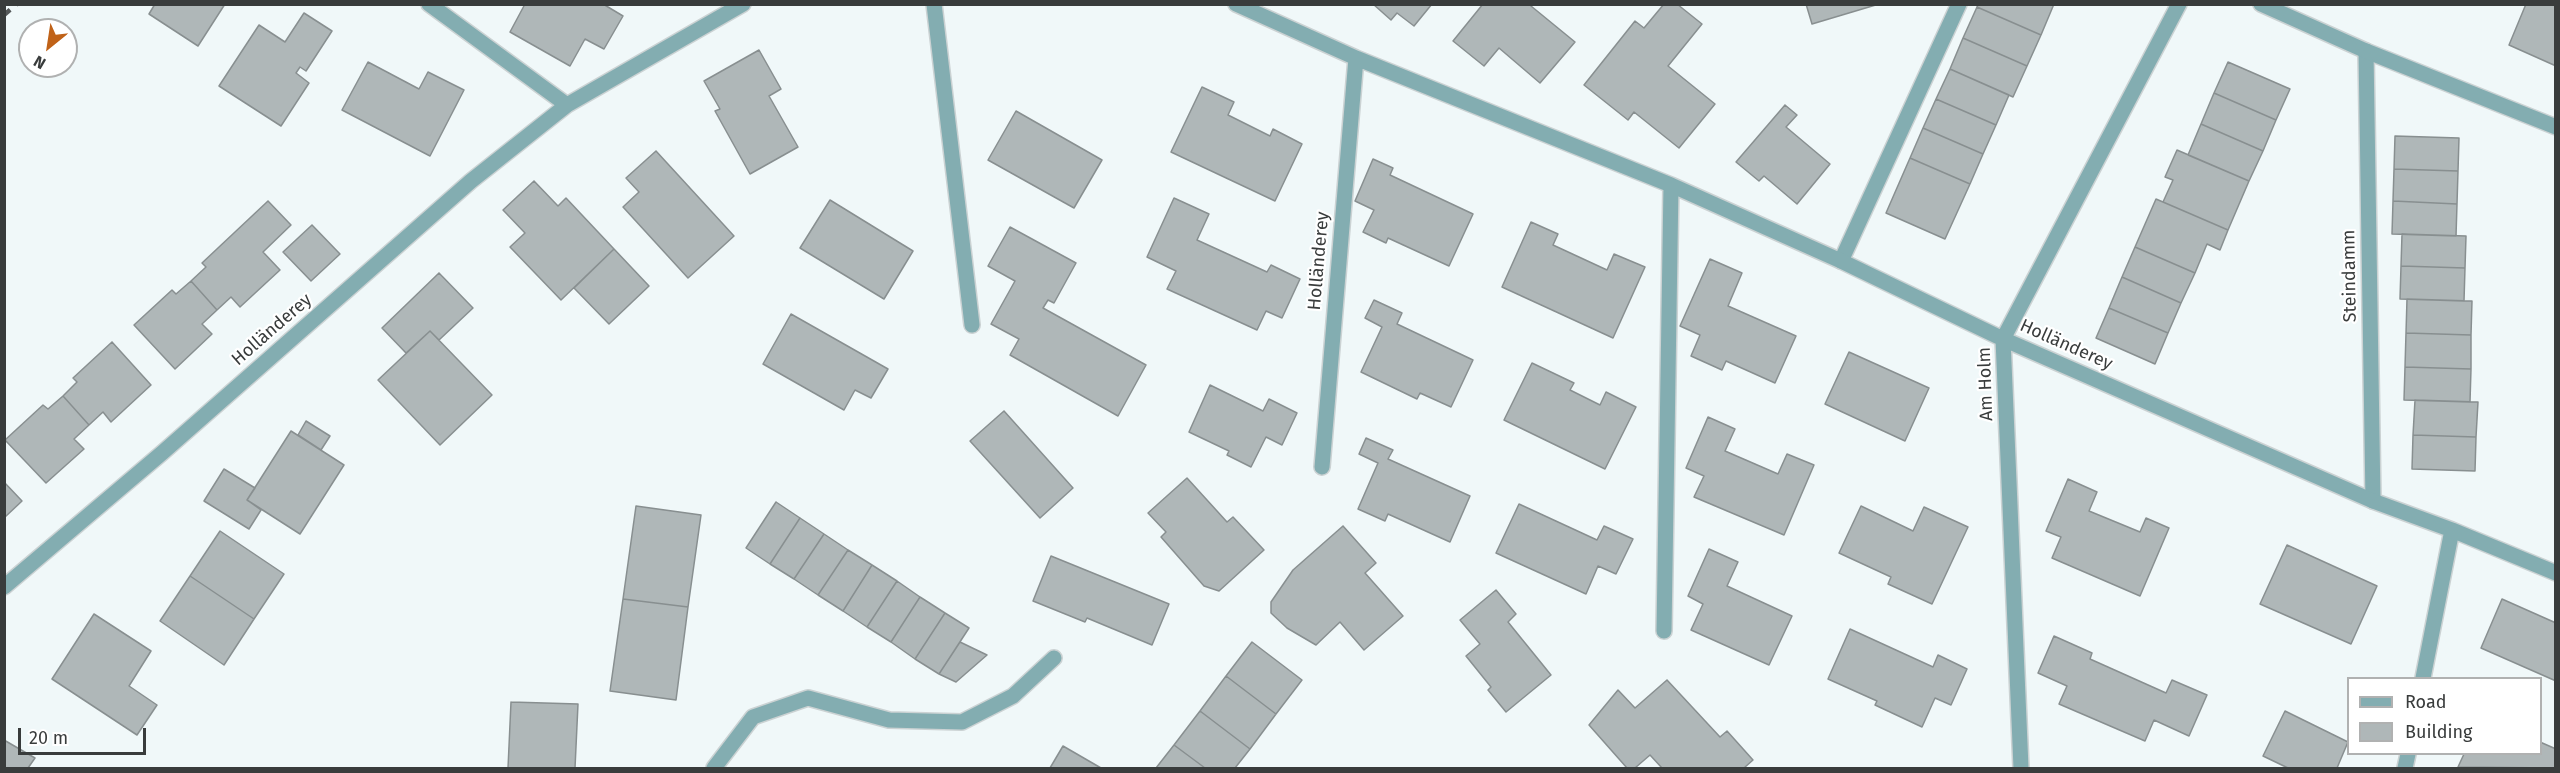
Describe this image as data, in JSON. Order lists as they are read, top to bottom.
{
  "streets": {
    "street": ["Holländerey", "Steindamm", "Am Holm"]
  },
  "crossings": [
    ["Holländerey", "Steindamm"],
    ["Holländerey", "Am Holm"]
  ],
  "legend": ["Road", "Building"],
  "scale_bar": "20 m",
  "north": "bottom left"
}
